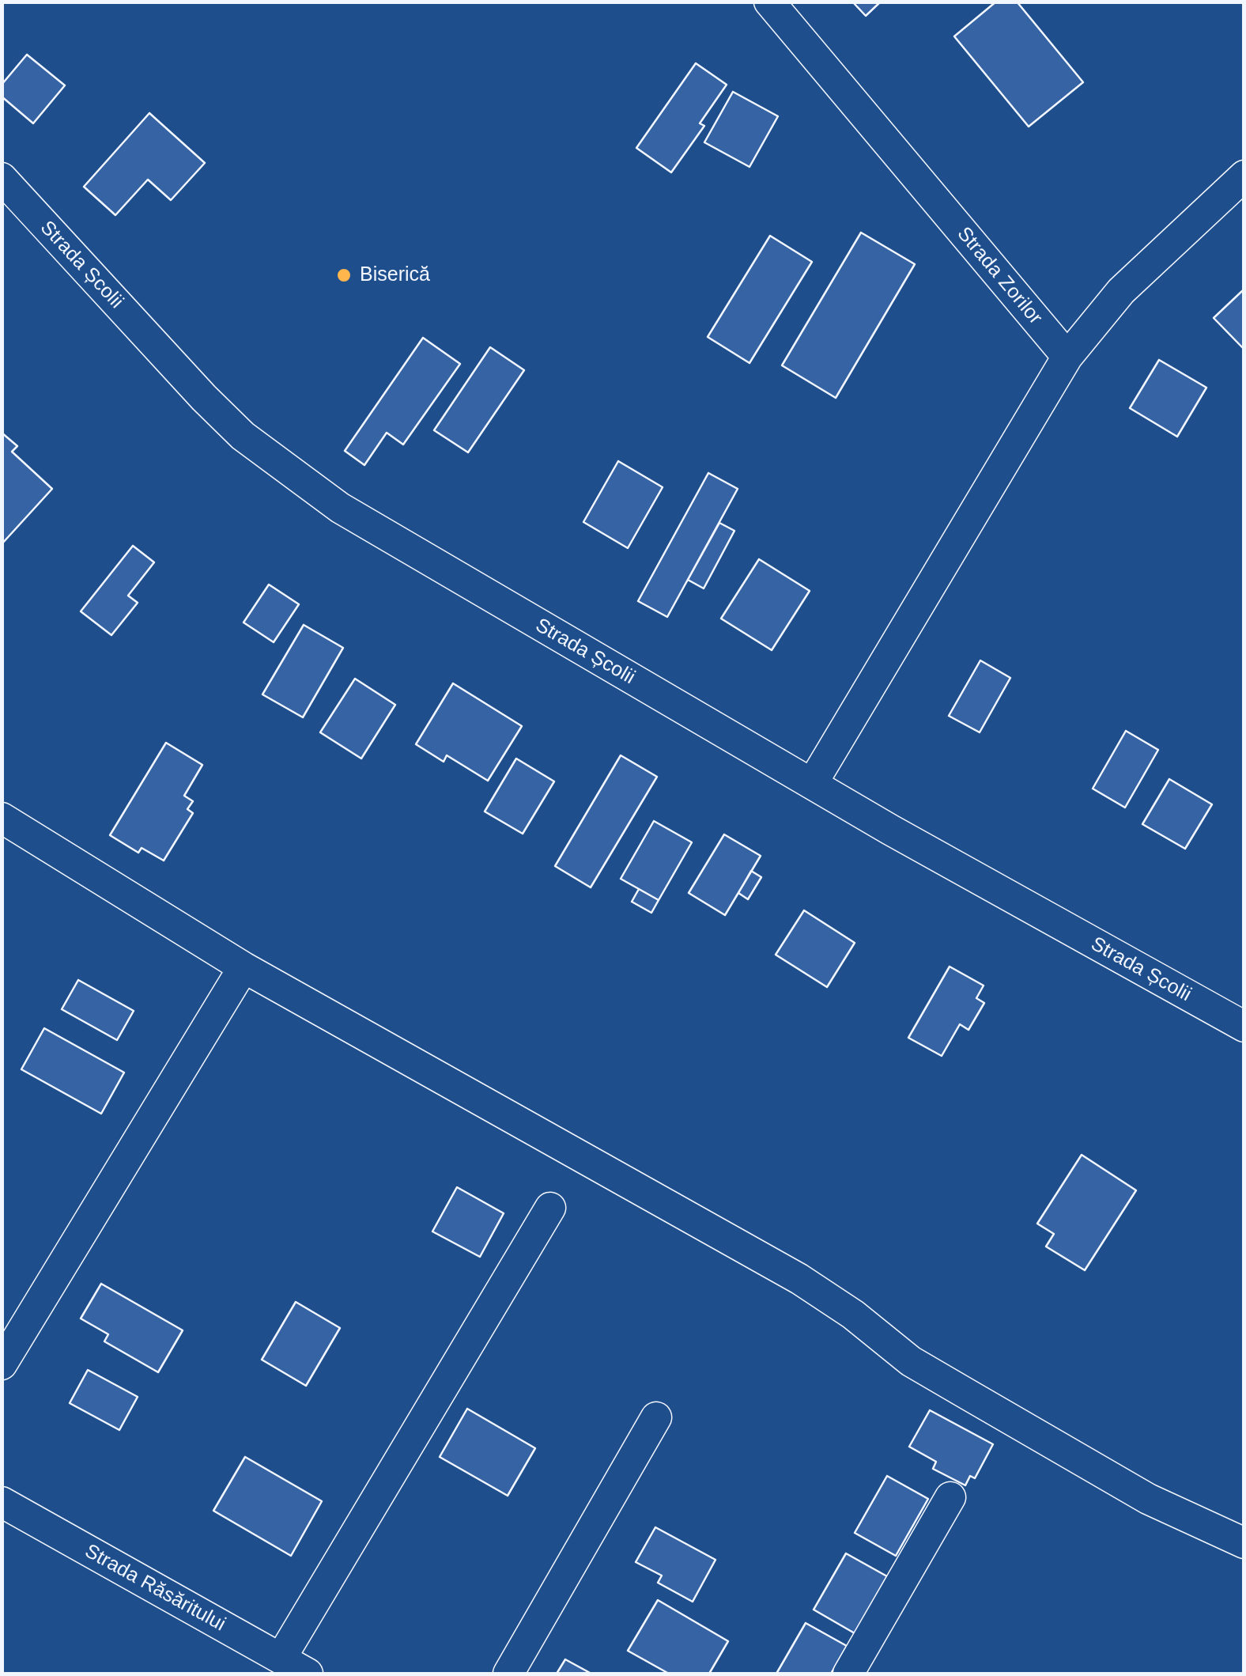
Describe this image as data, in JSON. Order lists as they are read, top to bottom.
{
  "streets": {
    "street": ["Strada Școlii", "Strada Zorilor", "Strada Răsăritului"]
  },
  "places": ["Biserică"]
}
